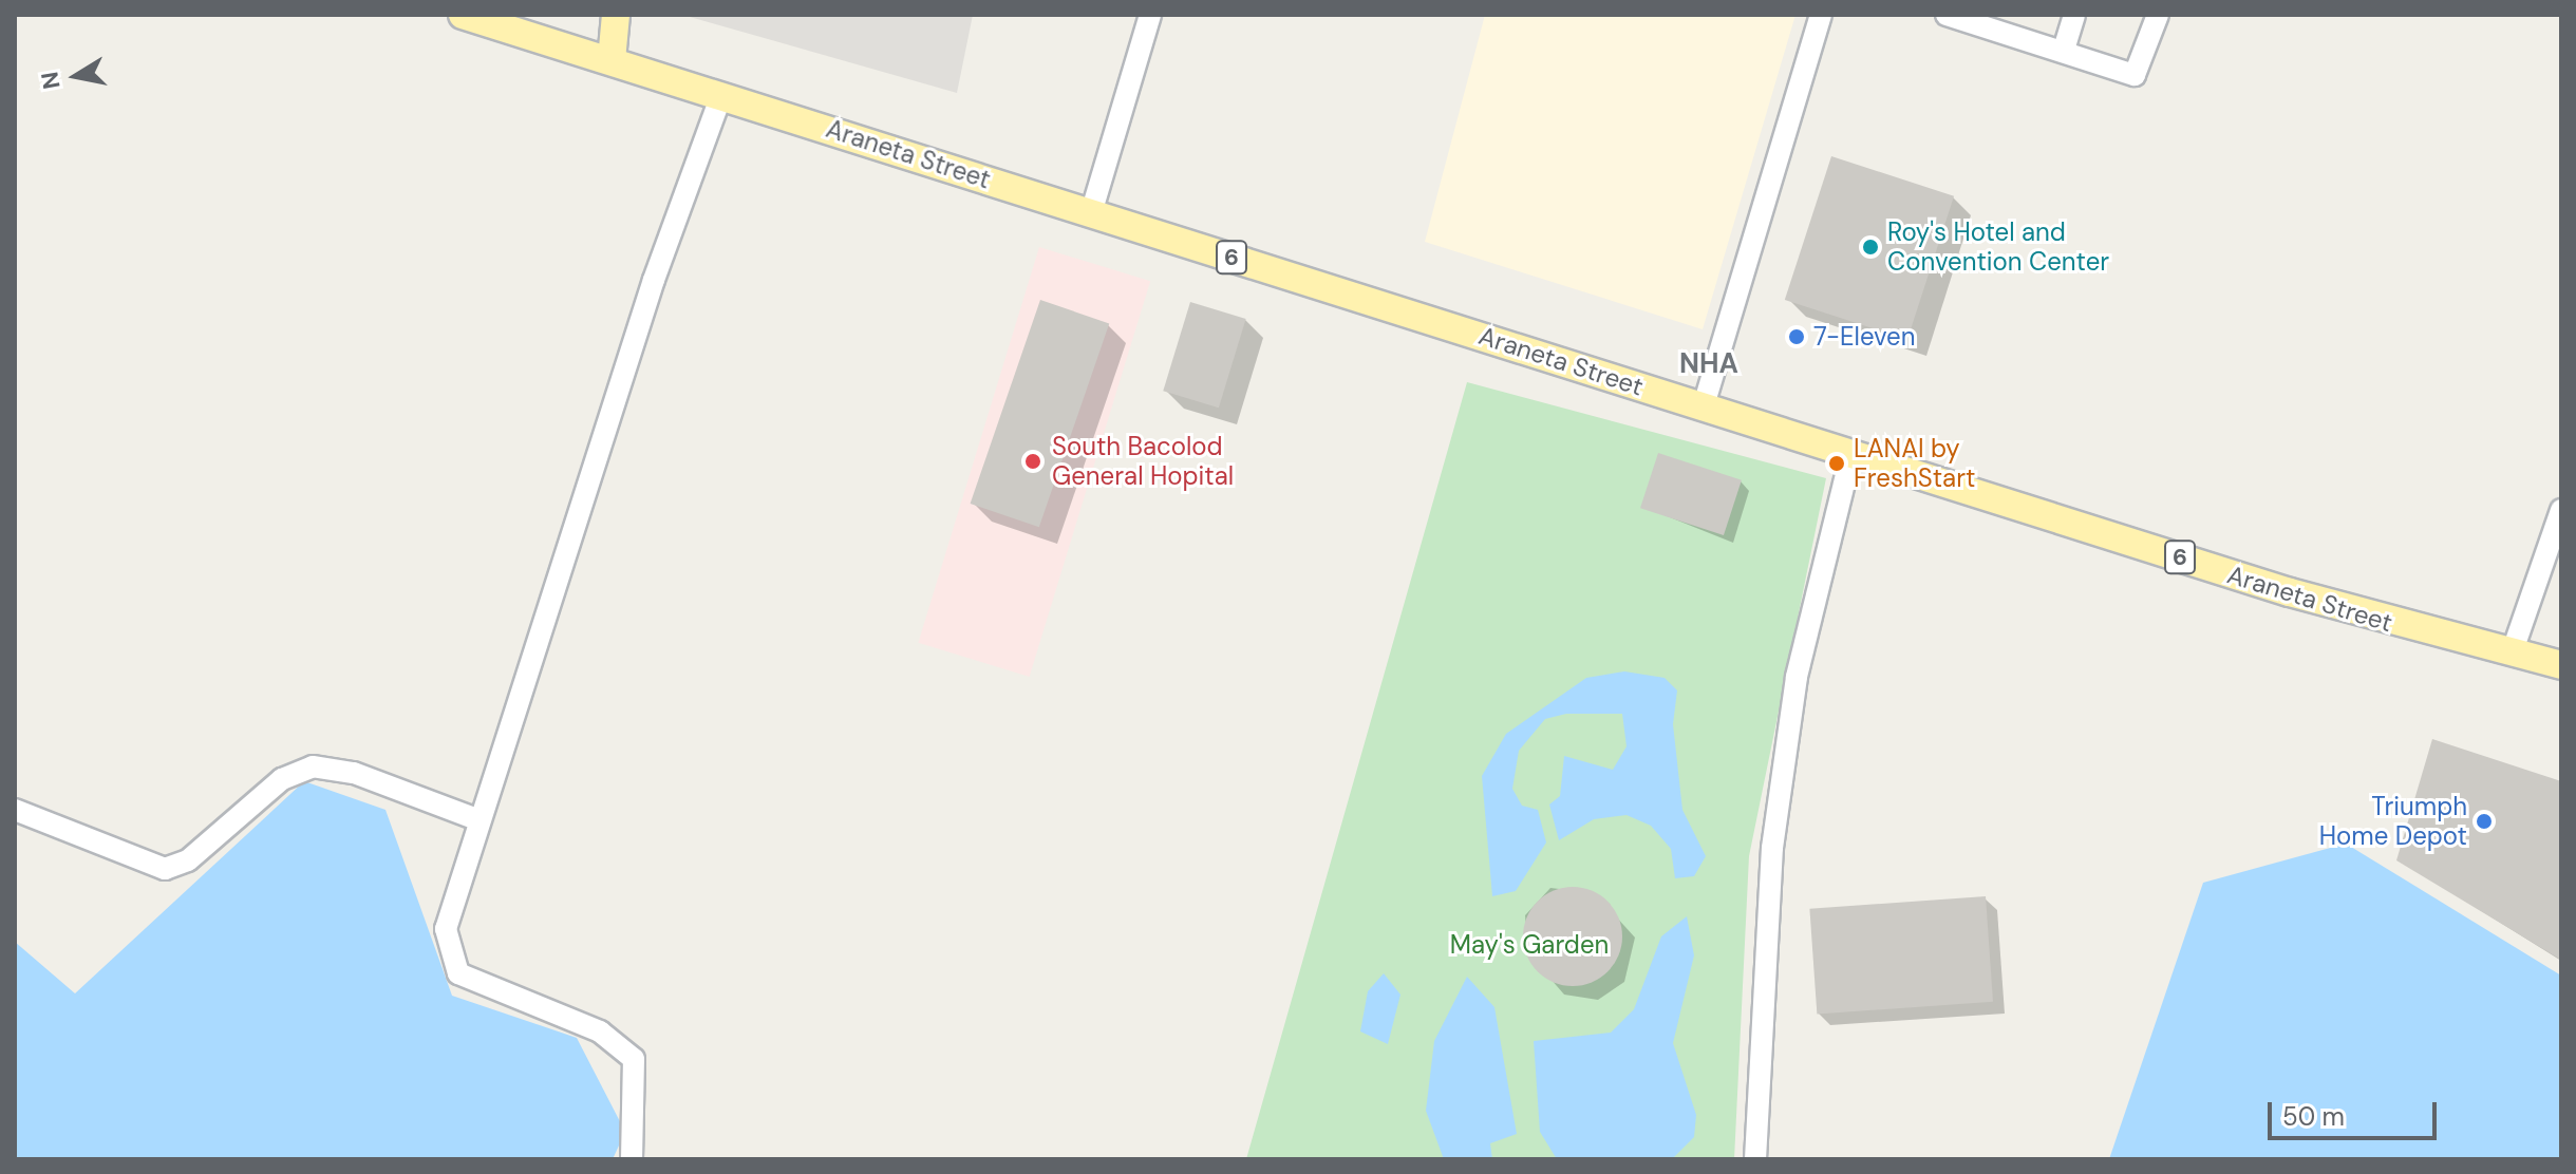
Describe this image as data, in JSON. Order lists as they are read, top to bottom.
{
  "streets": {
    "main road": ["Araneta Street", "6"]
  },
  "crossings": [
    ["Araneta Street", "6"]
  ],
  "districts": ["NHA"],
  "parks": ["May's Garden"],
  "places": [
    "Roy's Hotel and Convention Center",
    "7-Eleven",
    "South Bacolod General Hopital",
    "LANAI by FreshStart",
    "Triumph Home Depot"
  ],
  "scale_bar": "50 m",
  "north": "left"
}
